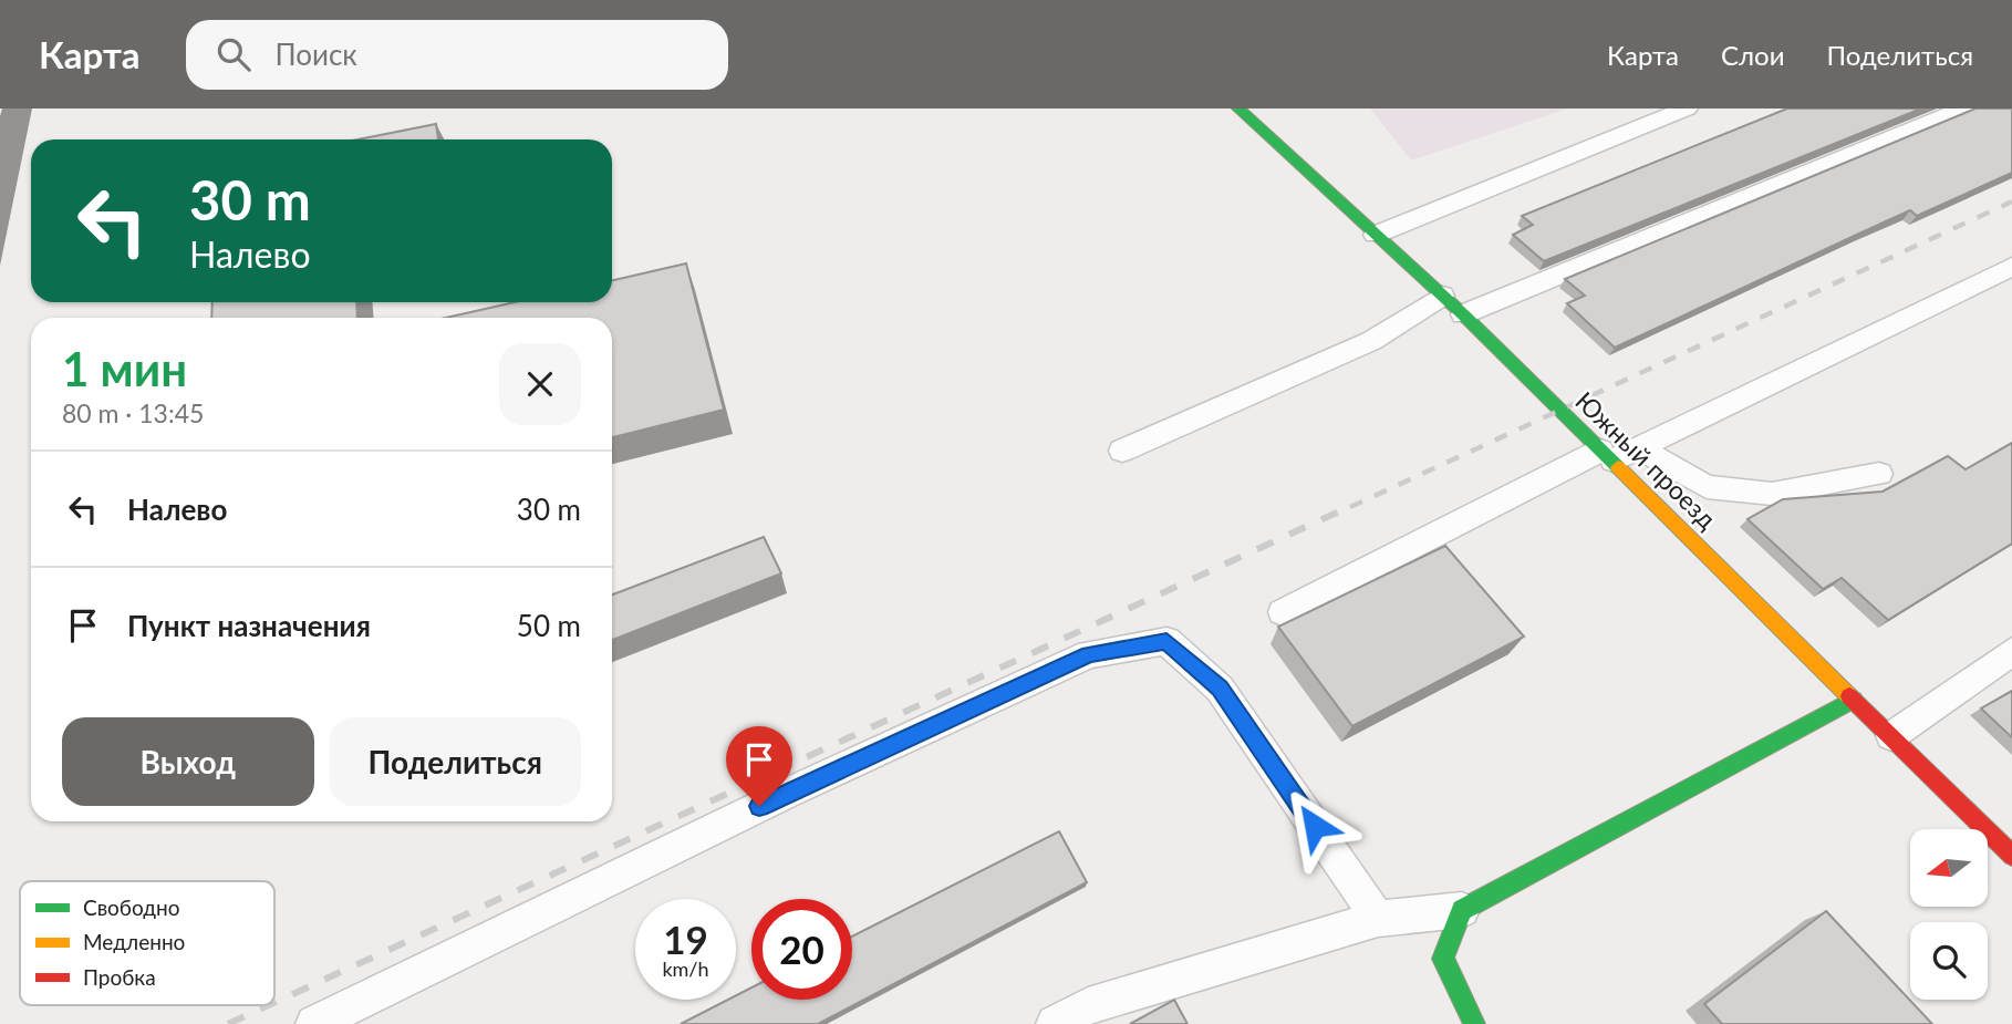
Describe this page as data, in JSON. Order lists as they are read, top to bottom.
{
  "streets": {
    "street": ["Южный проезд"]
  },
  "legend": ["Свободно", "Медленно", "Пробка"],
  "north": "left",
  "page": {
    "header": "Карта",
    "search": "Поиск",
    "nav": ["Карта", "Слои", "Поделиться"],
    "turn": ["30 m", "Налево"],
    "heading": ["1 мин", "80 m · 13:45"],
    "list": [
      {
        "name": "Налево",
        "value": "30 m"
      },
      {
        "name": "Пункт назначения",
        "value": "50 m"
      }
    ],
    "buttons": ["Выход", "Поделиться"],
    "speed": "19 km/h",
    "limit": "20"
  }
}
